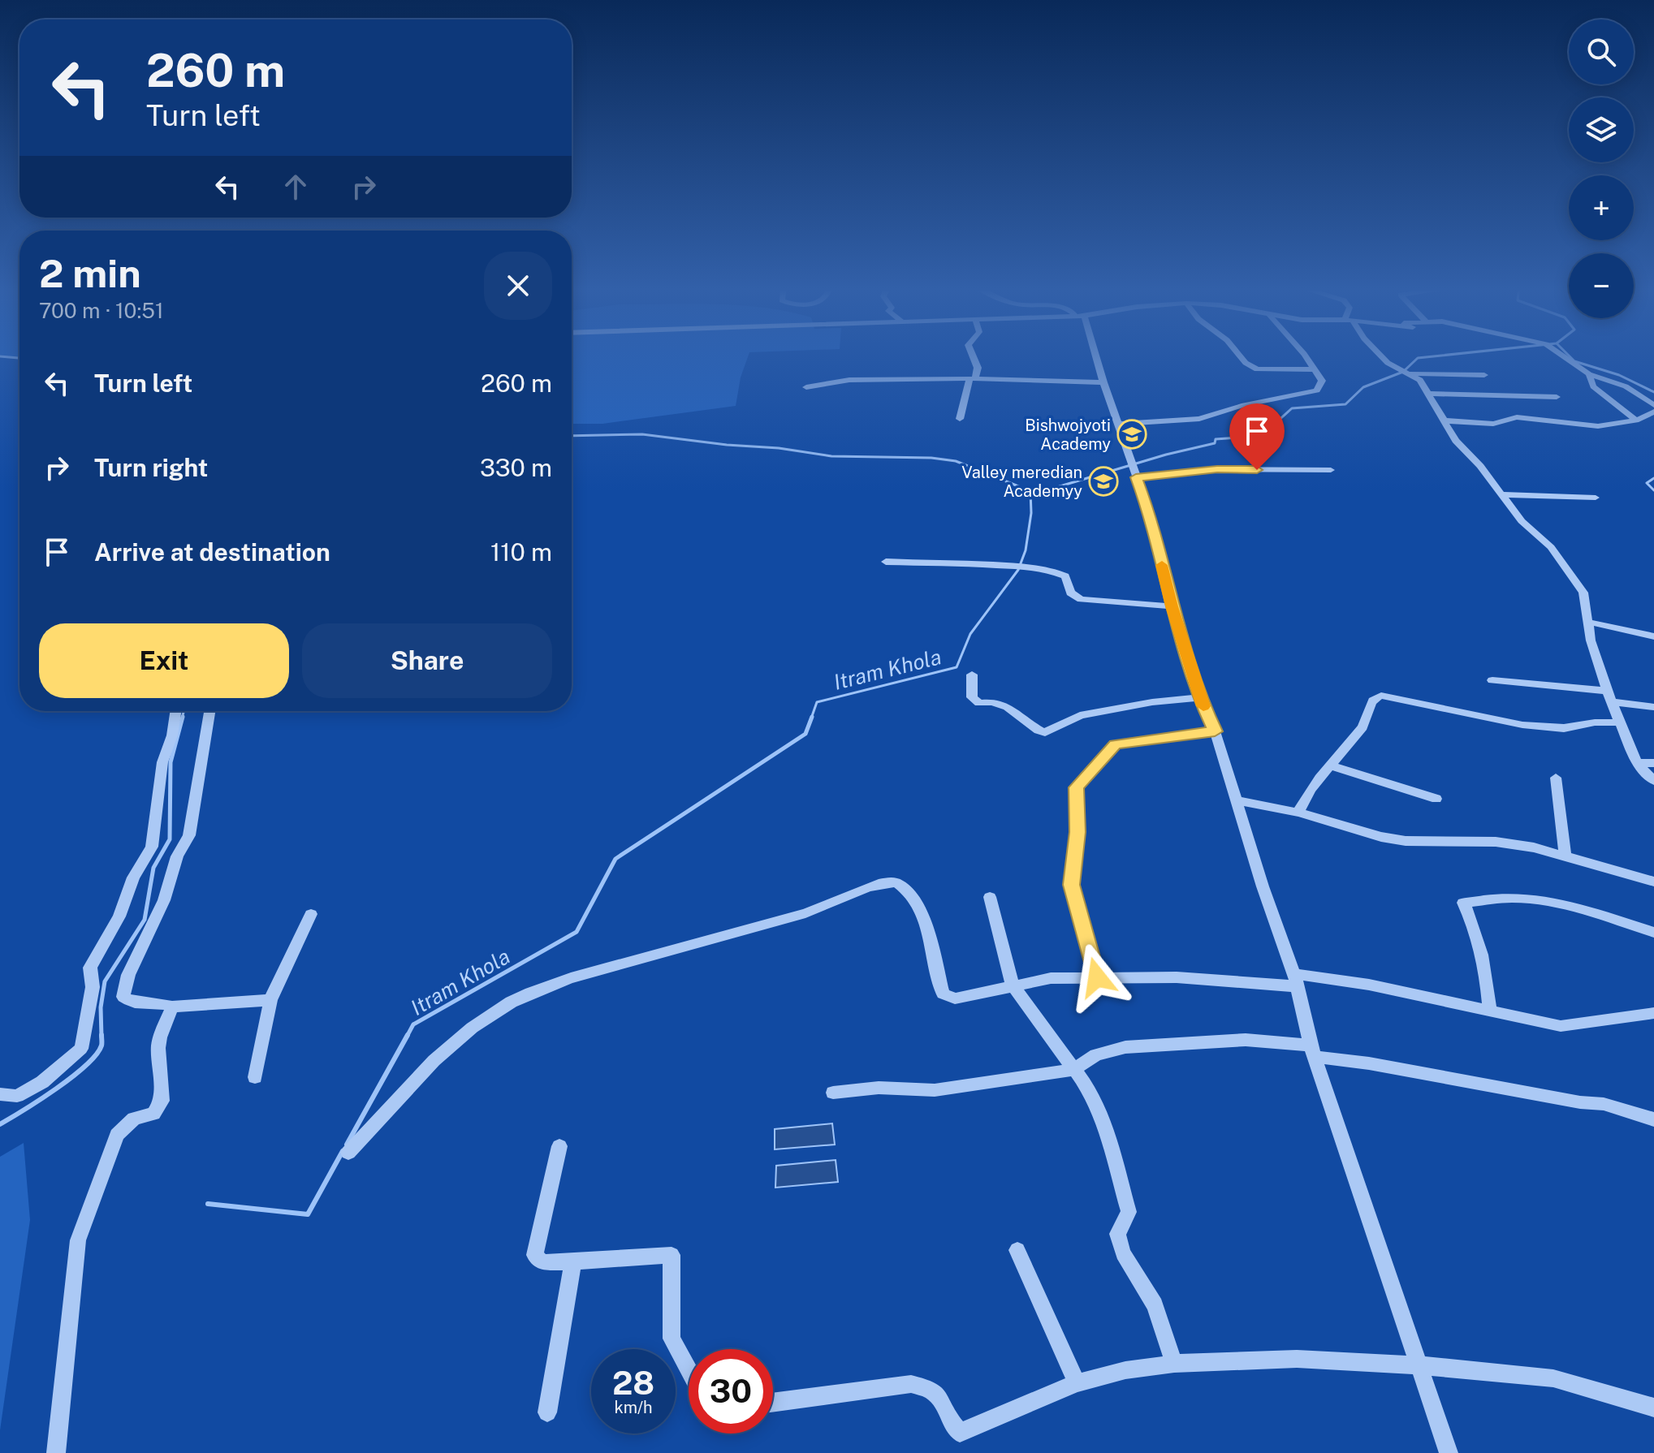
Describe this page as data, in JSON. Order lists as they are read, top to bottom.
{
  "water": ["Itram Khola"],
  "places": {
    "school or university": ["Bishwojyoti Academy", "Valley meredian Academyy"]
  },
  "page": {
    "map_buttons": ["+", "−"],
    "turn": ["260 m", "Turn left"],
    "heading": ["2 min", "700 m · 10:51"],
    "list": [
      {
        "name": "Turn left",
        "value": "260 m"
      },
      {
        "name": "Turn right",
        "value": "330 m"
      },
      {
        "name": "Arrive at destination",
        "value": "110 m"
      }
    ],
    "buttons": ["Exit", "Share"],
    "speed": "28 km/h",
    "limit": "30"
  }
}
